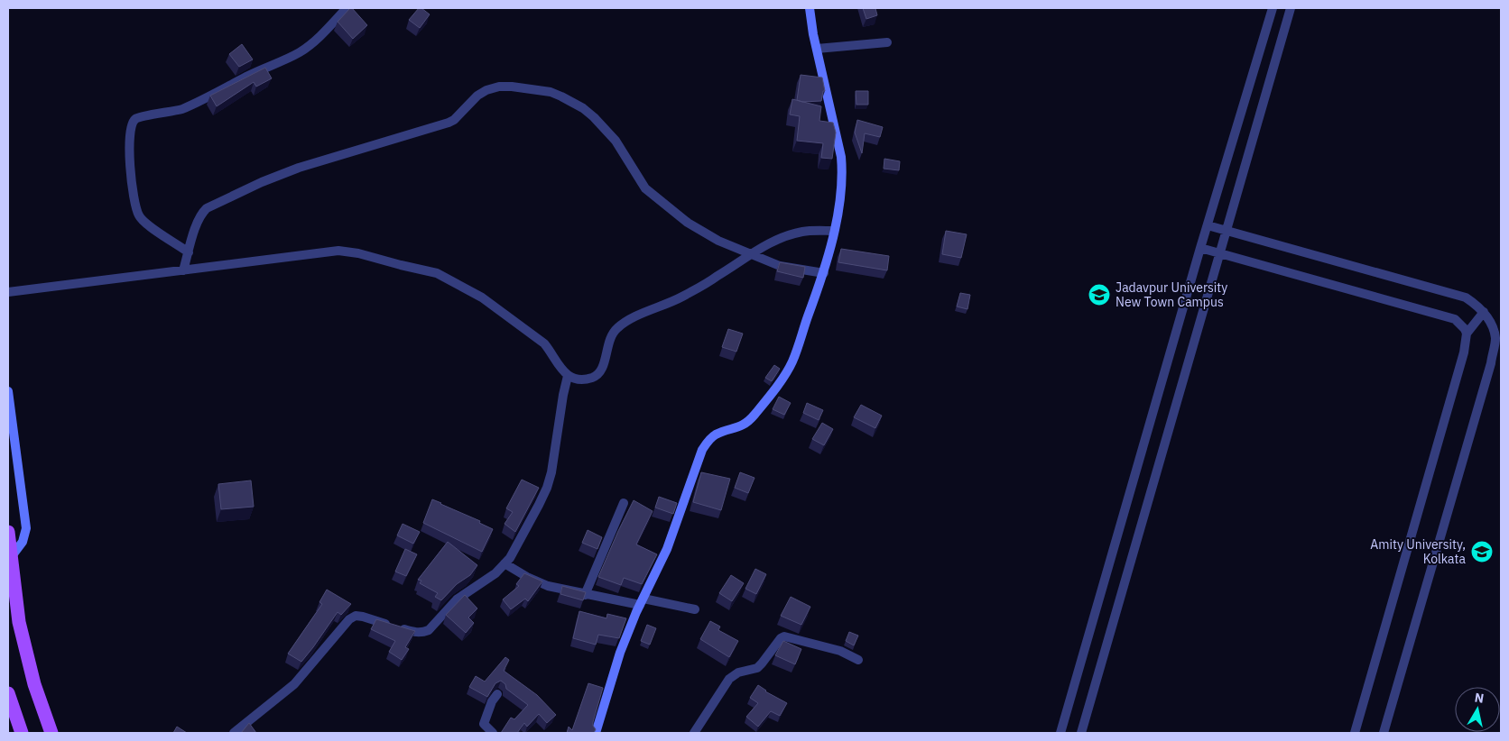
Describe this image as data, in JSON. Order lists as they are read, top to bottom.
{
  "places": {
    "school or university": ["Jadavpur University New Town Campus", "Amity University, Kolkata"]
  },
  "north": "top"
}
